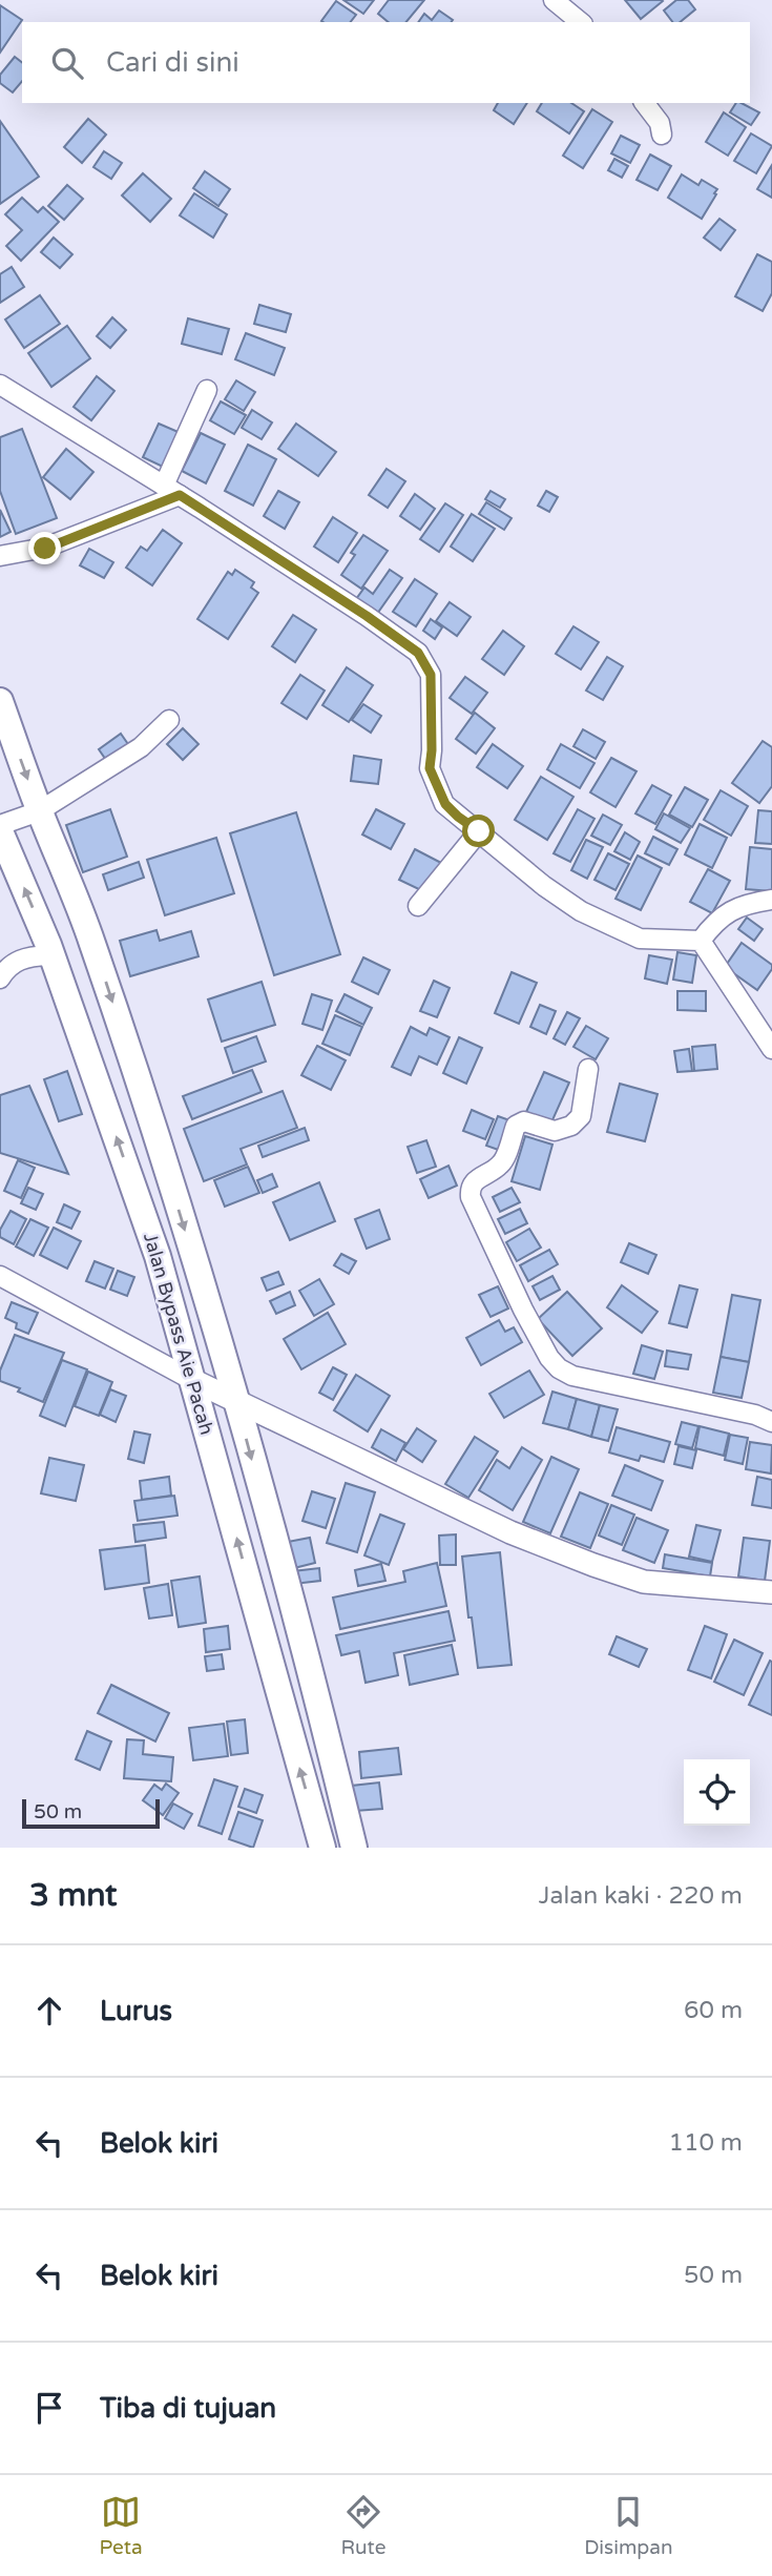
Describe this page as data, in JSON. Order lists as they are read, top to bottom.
{
  "streets": {
    "highway": ["Jalan Bypass Aie Pacah"]
  },
  "scale_bar": "50 m",
  "page": {
    "search": "Cari di sini",
    "scale": "50 m",
    "heading": ["3 mnt", "Jalan kaki · 220 m"],
    "list": [
      ["Lurus", "60 m"],
      ["Belok kiri", "110 m"],
      ["Belok kiri", "50 m"],
      "Tiba di tujuan"
    ],
    "nav": ["Peta", "Rute", "Disimpan"]
  }
}
